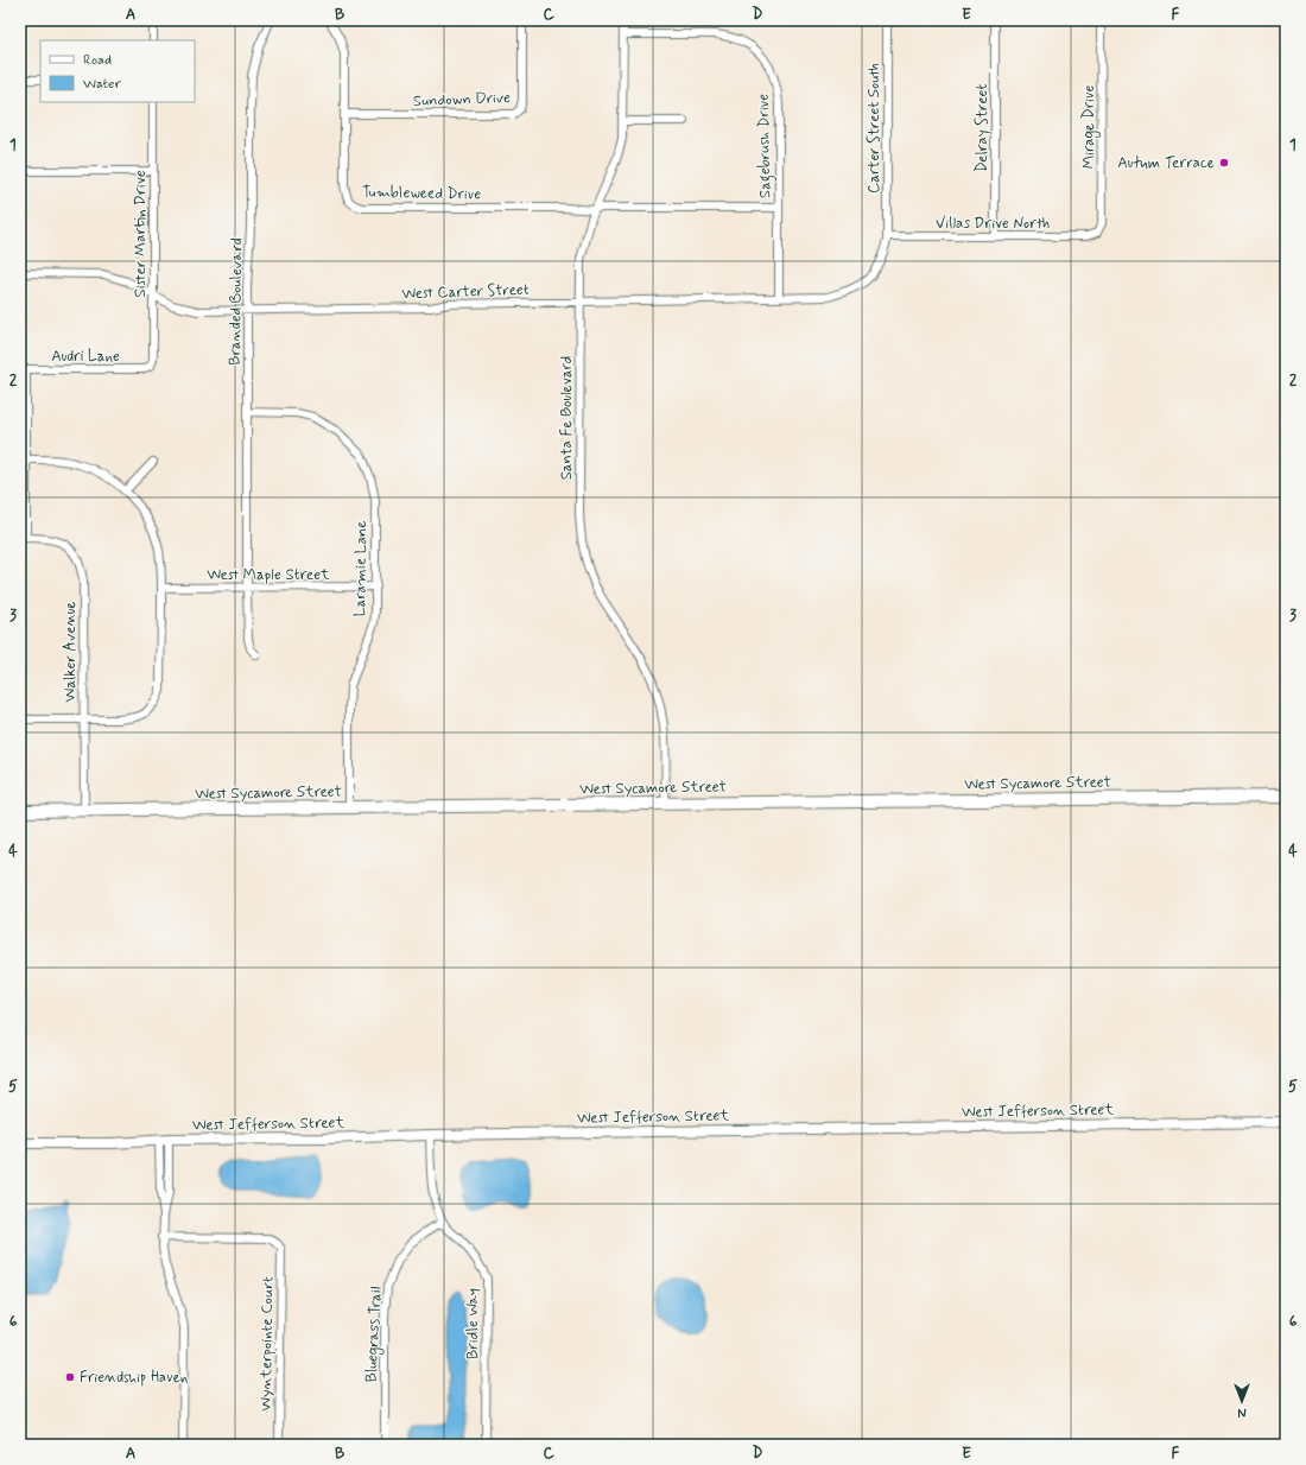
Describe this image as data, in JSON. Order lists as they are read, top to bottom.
{
  "streets": {
    "main road": ["West Sycamore Street"],
    "street": [
      "Sundown Drive",
      "Mirage Drive",
      "Carter Street South",
      "Delray Street",
      "Sagebrush Drive",
      "Tumbleweed Drive",
      "Villas Drive North",
      "Sister Martin Drive",
      "West Carter Street",
      "Branded Boulevard",
      "Audri Lane",
      "Santa Fe Boulevard",
      "Laramie Lane",
      "West Maple Street",
      "Walker Avenue",
      "West Jefferson Street",
      "Bridle Way",
      "Bluegrass Trail",
      "Wynterpointe Court"
    ]
  },
  "crossings": [
    ["Sundown Drive", "Tumbleweed Drive"],
    ["Mirage Drive", "Villas Drive North"],
    ["Carter Street South", "Villas Drive North"],
    ["Carter Street South", "West Carter Street"],
    ["Delray Street", "Villas Drive North"],
    ["Sagebrush Drive", "Tumbleweed Drive"],
    ["Sagebrush Drive", "West Carter Street"],
    ["Sagebrush Drive", "Santa Fe Boulevard"],
    ["Tumbleweed Drive", "Santa Fe Boulevard"],
    ["Villas Drive North", "West Carter Street"],
    ["Sister Martin Drive", "West Carter Street"],
    ["Sister Martin Drive", "Audri Lane"],
    ["West Carter Street", "Branded Boulevard"],
    ["West Carter Street", "Santa Fe Boulevard"],
    ["Branded Boulevard", "Laramie Lane"],
    ["Branded Boulevard", "West Maple Street"],
    ["Santa Fe Boulevard", "West Sycamore Street"],
    ["Laramie Lane", "West Maple Street"],
    ["Laramie Lane", "West Sycamore Street"],
    ["Walker Avenue", "West Sycamore Street"],
    ["West Jefferson Street", "Bridle Way"],
    ["Bridle Way", "Bluegrass Trail"]
  ],
  "places": ["Autum Terrace", "Friendship Haven"],
  "legend": ["Road", "Water"],
  "north": "bottom",
  "grid": {
    "columns": [
      "A",
      "B",
      "C",
      "D",
      "E",
      "F"
    ],
    "rows": [
      "1",
      "2",
      "3",
      "4",
      "5",
      "6"
    ]
  }
}
